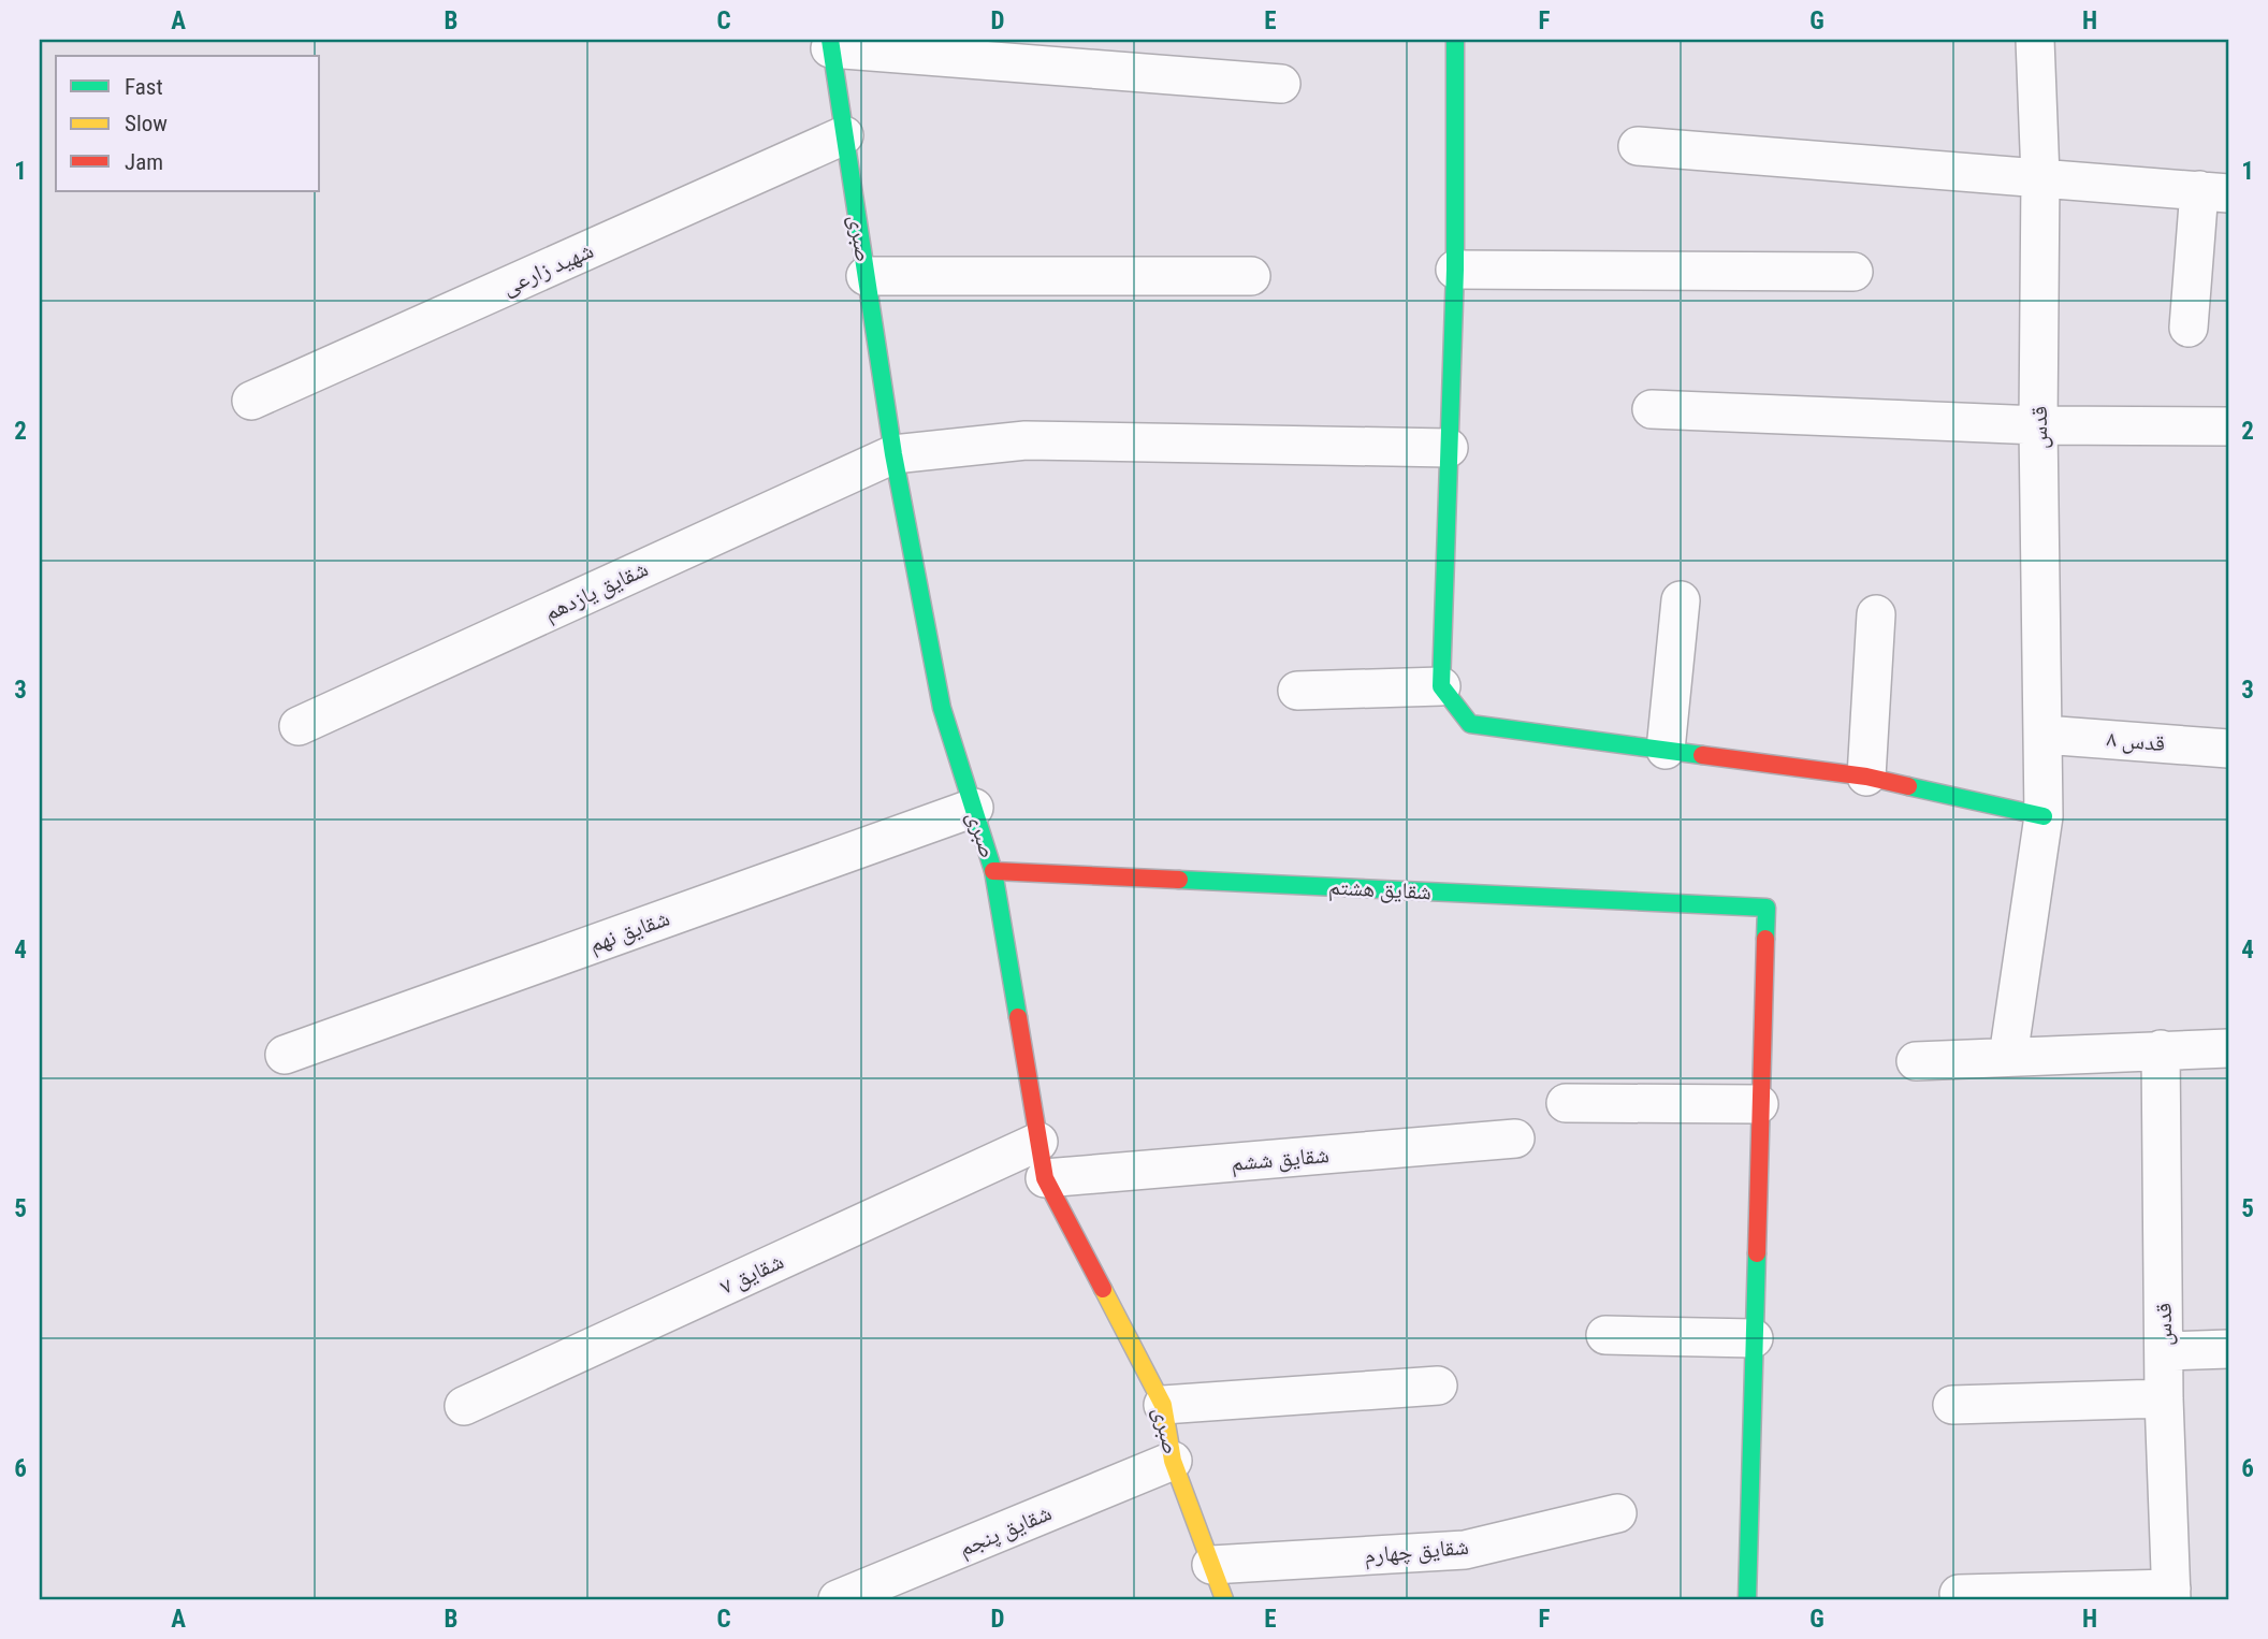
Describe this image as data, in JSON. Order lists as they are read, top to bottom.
{
  "streets": {
    "street": [
      "صبری",
      "شهید زارعی",
      "قدس",
      "شقایق یازدهم",
      "قدس ۸",
      "شقایق هشتم",
      "شقایق نهم",
      "شقایق ششم",
      "شقایق ۷",
      "شقایق پنجم",
      "شقایق چهارم"
    ]
  },
  "crossings": [
    ["صبری", "شهید زارعی"],
    ["صبری", "شقایق یازدهم"],
    ["صبری", "شقایق هشتم"],
    ["صبری", "شقایق نهم"],
    ["صبری", "شقایق ششم"],
    ["صبری", "شقایق ۷"],
    ["صبری", "شقایق پنجم"],
    ["صبری", "شقایق چهارم"],
    ["قدس", "قدس ۸"]
  ],
  "legend": ["Fast", "Slow", "Jam"],
  "grid": {
    "columns": [
      "A",
      "B",
      "C",
      "D",
      "E",
      "F",
      "G",
      "H"
    ],
    "rows": [
      "1",
      "2",
      "3",
      "4",
      "5",
      "6"
    ]
  }
}
